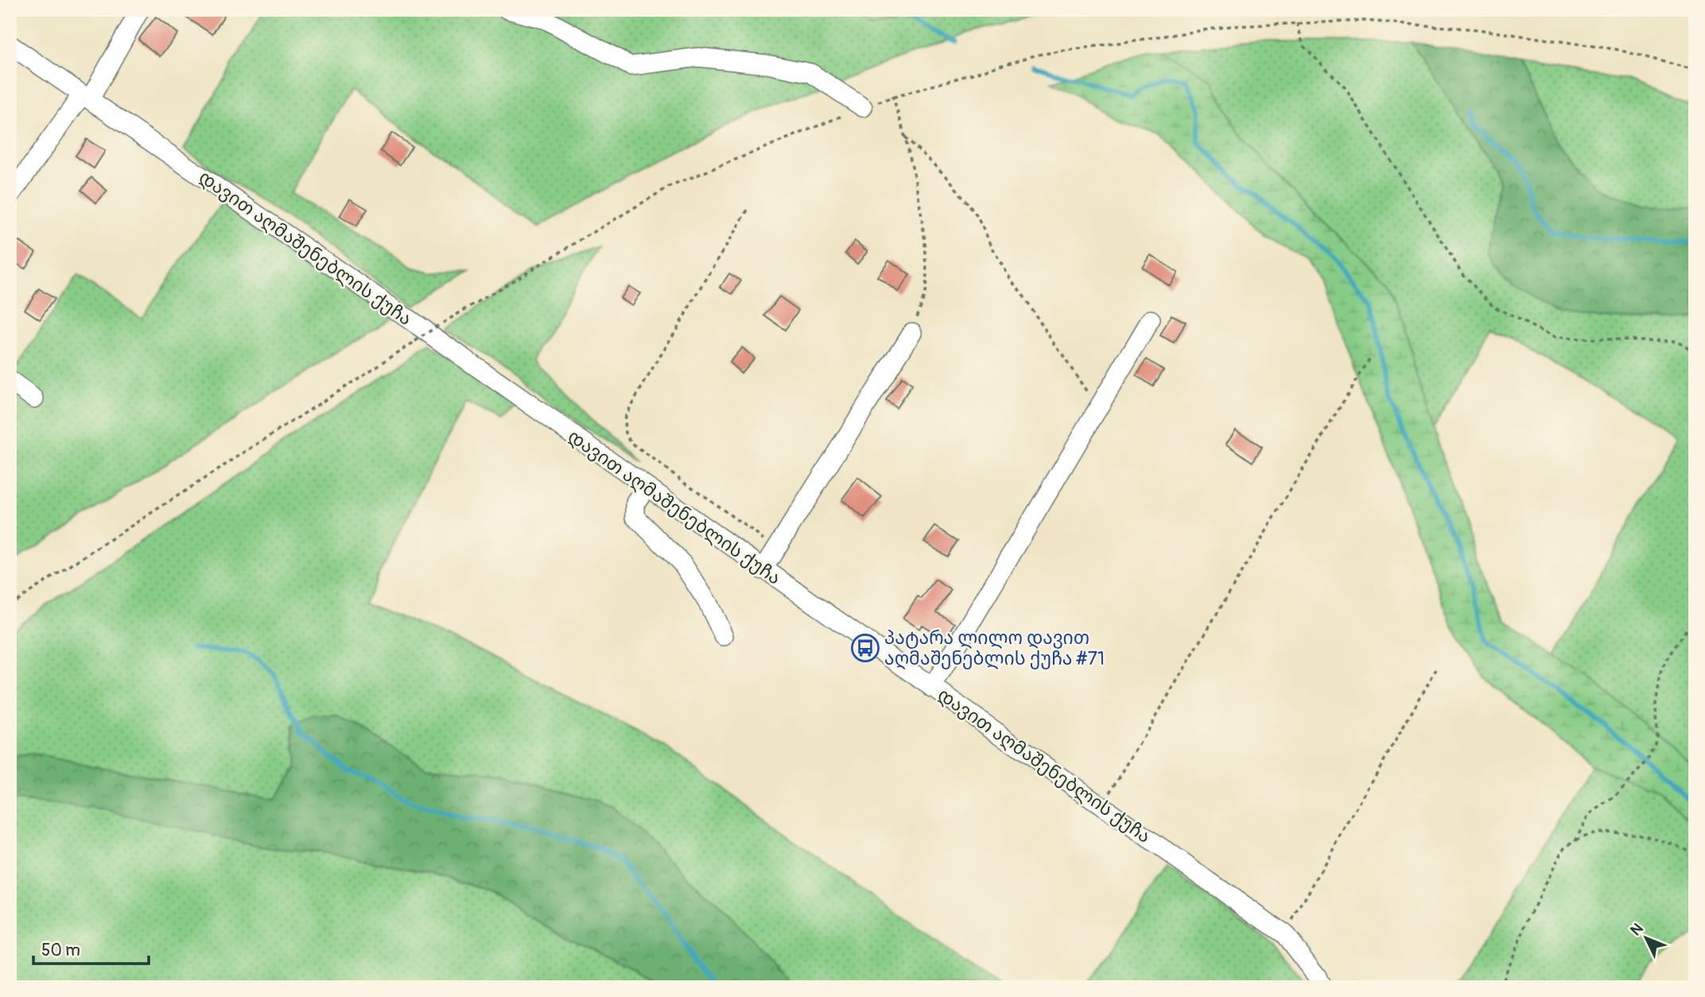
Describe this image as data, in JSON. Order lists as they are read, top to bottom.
{
  "streets": {
    "street": ["დავით აღმაშენებლის ქუჩა"]
  },
  "places": {
    "bus stop": ["პატარა ლილო დავით აღმაშენებლის ქუჩა #71"]
  },
  "scale_bar": "50 m",
  "north": "top left"
}
